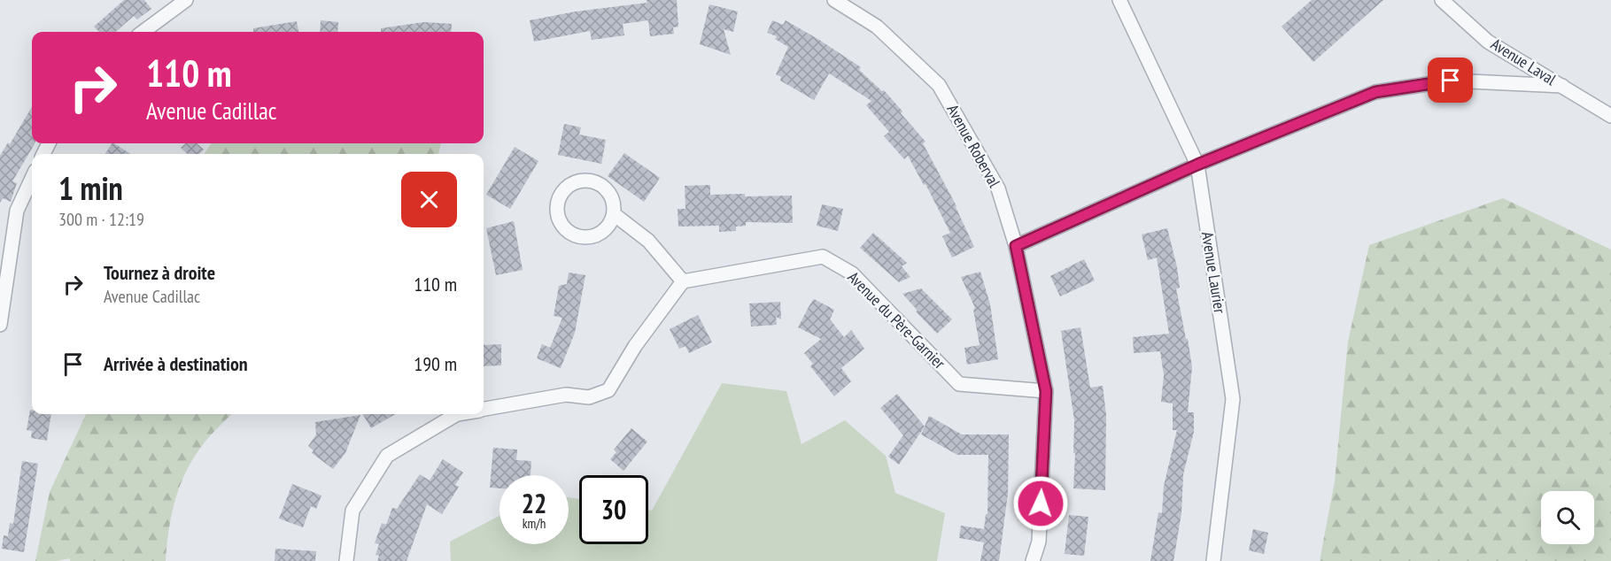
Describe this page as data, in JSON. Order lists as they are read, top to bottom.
{
  "streets": {
    "street": [
      "Avenue Laval",
      "Avenue Roberval",
      "Avenue Laurier",
      "Avenue du Père-Garnier"
    ]
  },
  "crossings": [
    ["Avenue Roberval", "Avenue du Père-Garnier"]
  ],
  "page": {
    "turn": ["110 m", "Avenue Cadillac"],
    "heading": ["1 min", "300 m · 12:19"],
    "list": [
      {
        "name": "Tournez à droite",
        "note": "Avenue Cadillac",
        "value": "110 m"
      },
      {
        "name": "Arrivée à destination",
        "value": "190 m"
      }
    ],
    "speed": "22 km/h",
    "limit": "30"
  }
}
